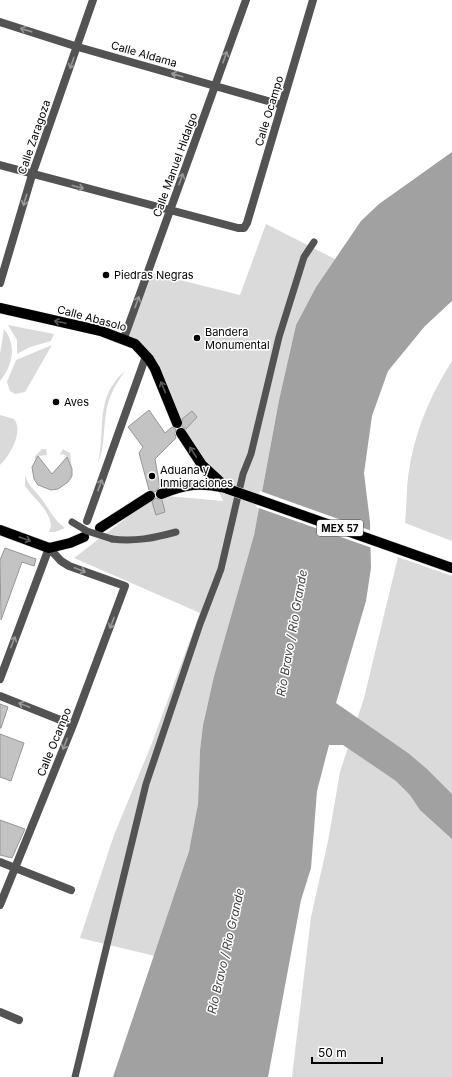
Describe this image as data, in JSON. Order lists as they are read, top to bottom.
{
  "streets": {
    "main road": ["Calle Abasolo", "MEX 57"],
    "street": [
      "Calle Aldama",
      "Calle Ocampo",
      "Calle Zaragoza",
      "Calle Manuel Hidalgo"
    ]
  },
  "crossings": [
    ["Calle Aldama", "Calle Ocampo"],
    ["Calle Aldama", "Calle Zaragoza"],
    ["Calle Aldama", "Calle Manuel Hidalgo"],
    ["Calle Ocampo", "Calle Manuel Hidalgo"],
    ["Calle Manuel Hidalgo", "Calle Abasolo"]
  ],
  "one_way": [
    "Calle Aldama",
    "Calle Ocampo",
    "Calle Zaragoza",
    "Calle Manuel Hidalgo",
    "Calle Abasolo"
  ],
  "water": ["Río Bravo / Rio Grande"],
  "places": [
    "Piedras Negras",
    "Bandera Monumental",
    "Aves",
    "Aduana y Inmigraciones"
  ],
  "scale_bar": "50 m"
}
